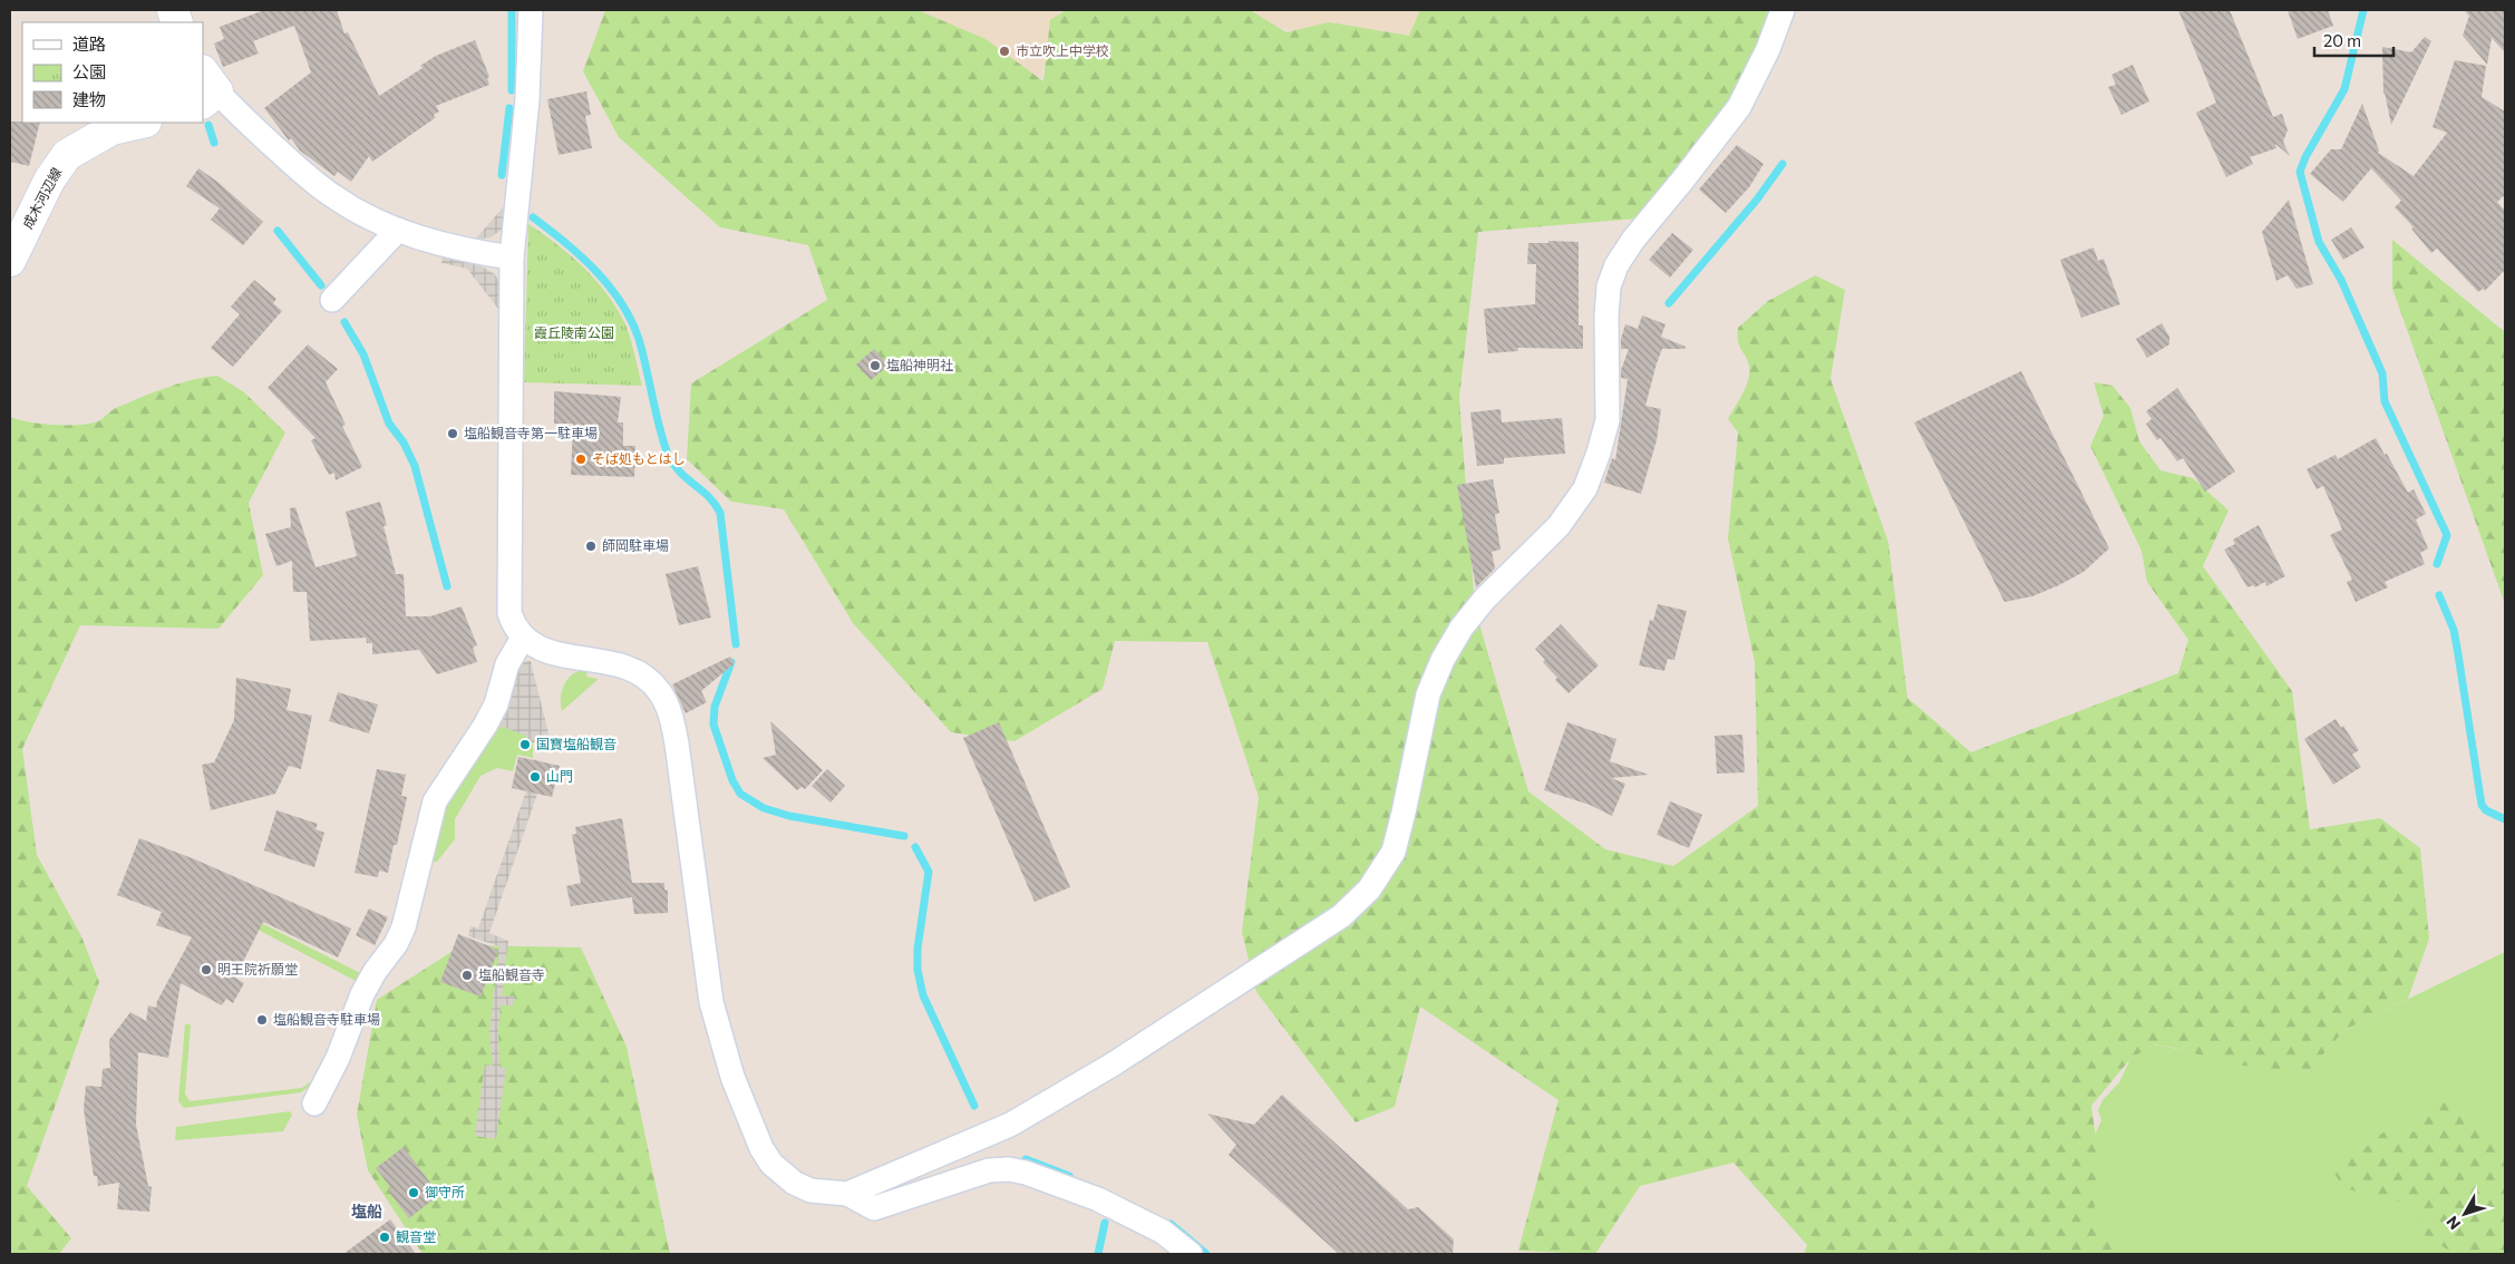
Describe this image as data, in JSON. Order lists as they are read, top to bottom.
{
  "streets": {
    "main road": ["成木河辺線"]
  },
  "districts": ["塩船"],
  "parks": ["霞丘陵南公園"],
  "places": [
    "市立吹上中学校",
    "塩船神明社",
    "塩船観音寺第一駐車場",
    "そば処もとはし",
    "師岡駐車場",
    "国寶塩船観音",
    "山門",
    "明王院祈願堂",
    "塩船観音寺",
    "塩船観音寺駐車場",
    "御守所",
    "観音堂"
  ],
  "legend": ["道路", "公園", "建物"],
  "scale_bar": "20 m",
  "north": "bottom left"
}
